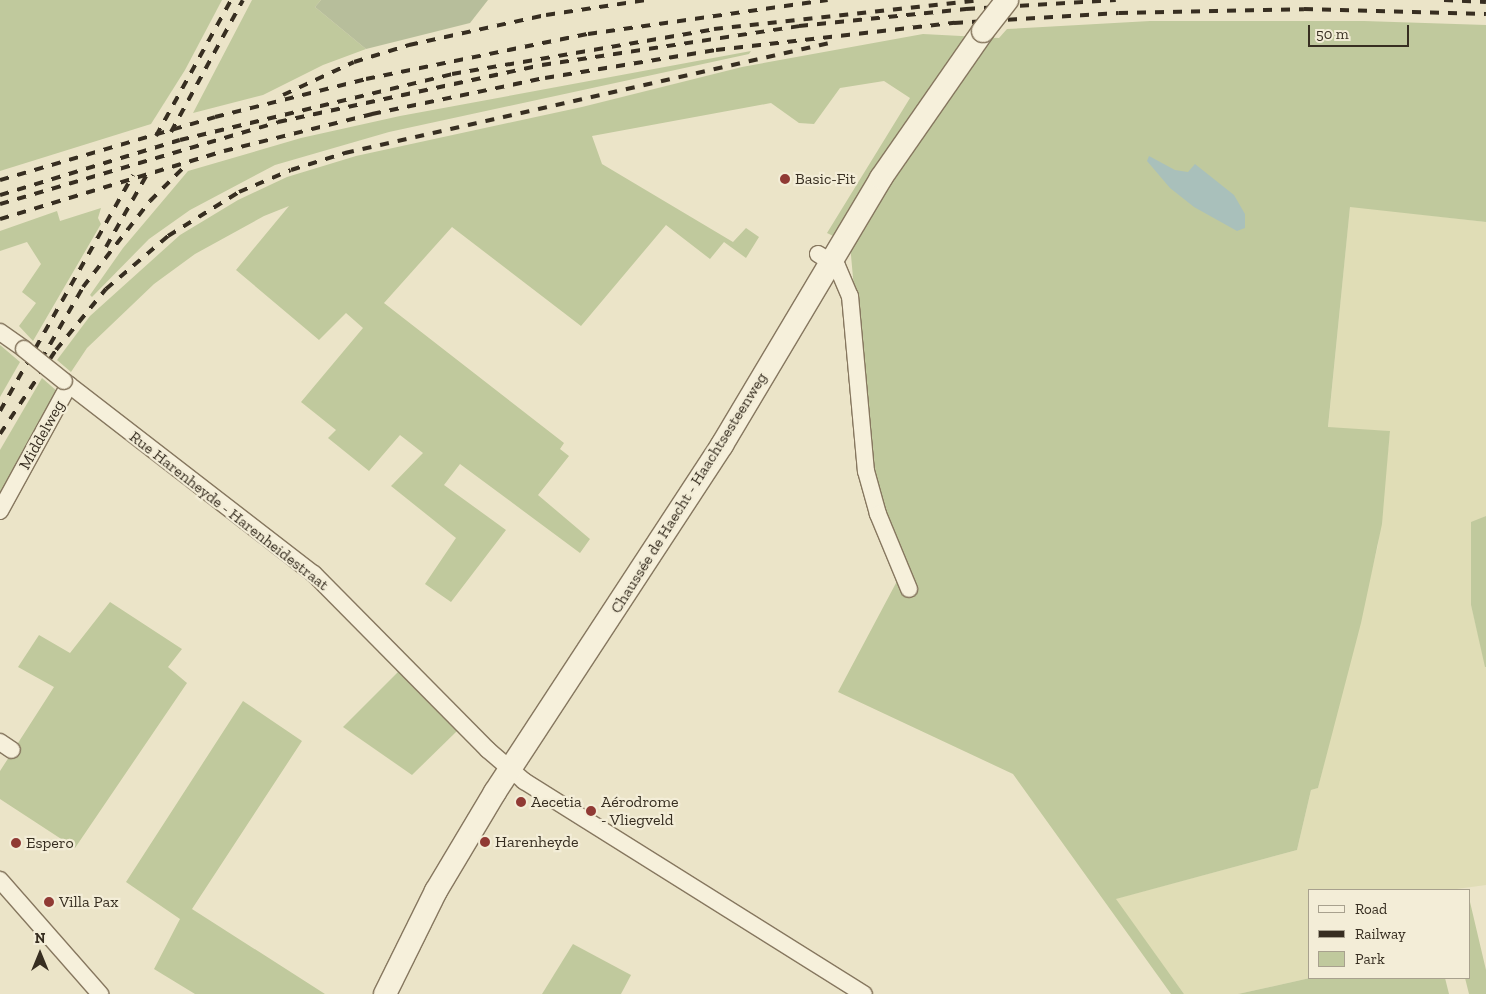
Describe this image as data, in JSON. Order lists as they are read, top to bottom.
{
  "streets": {
    "main road": ["Chaussée de Haecht - Haachtsesteenweg"],
    "street": ["Middelweg", "Rue Harenheyde - Harenheidestraat"]
  },
  "crossings": [
    ["Middelweg", "Rue Harenheyde - Harenheidestraat"],
    ["Chaussée de Haecht - Haachtsesteenweg", "Rue Harenheyde - Harenheidestraat"]
  ],
  "places": [
    "Basic-Fit",
    "Aecetia",
    "Aérodrome - Vliegveld",
    "Harenheyde",
    "Espero",
    "Villa Pax"
  ],
  "legend": ["Road", "Railway", "Park"],
  "scale_bar": "50 m",
  "north": "top"
}
